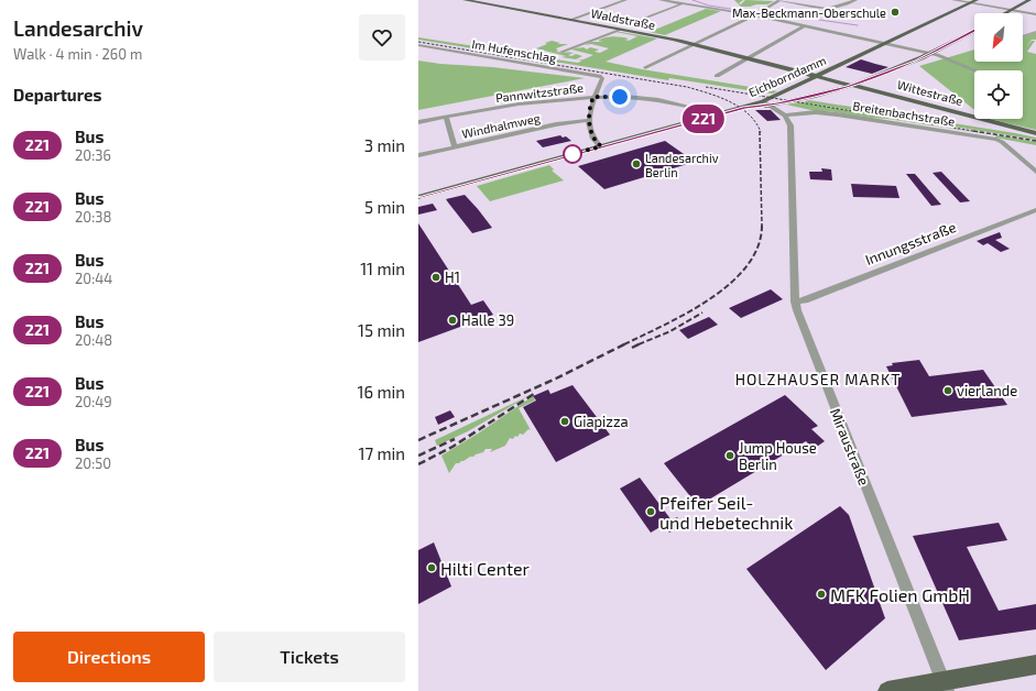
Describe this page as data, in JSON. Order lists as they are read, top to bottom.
{
  "streets": {
    "main road": ["Waldstraße", "Eichborndamm", "Wittestraße"],
    "street": [
      "Im Hufenschlag",
      "Pannwitzstraße",
      "Breitenbachstraße",
      "Windhalmweg",
      "Innungsstraße",
      "Miraustraße"
    ]
  },
  "crossings": [
    ["Waldstraße", "Eichborndamm"],
    ["Waldstraße", "Wittestraße"],
    ["Eichborndamm", "Wittestraße"],
    ["Eichborndamm", "Miraustraße"],
    ["Breitenbachstraße", "Miraustraße"],
    ["Innungsstraße", "Miraustraße"]
  ],
  "districts": ["HOLZHAUSER MARKT"],
  "places": [
    "Max-Beckmann-Oberschule",
    "Landesarchiv Berlin",
    "H1",
    "Halle 39",
    "vierlande",
    "Giapizza",
    "Jump House Berlin",
    "Pfeifer Seil- und Hebetechnik",
    "Hilti Center",
    "MFK Folien GmbH"
  ],
  "lines": ["bus line 221"],
  "north": "bottom left",
  "page": {
    "heading": [
      ["Landesarchiv", "Walk · 4 min · 260 m"],
      "Departures"
    ],
    "on_map": "221",
    "list": [
      {
        "mark": "221",
        "name": "Bus",
        "note": "20:36",
        "value": "3 min"
      },
      {
        "mark": "221",
        "name": "Bus",
        "note": "20:38",
        "value": "5 min"
      },
      {
        "mark": "221",
        "name": "Bus",
        "note": "20:44",
        "value": "11 min"
      },
      {
        "mark": "221",
        "name": "Bus",
        "note": "20:48",
        "value": "15 min"
      },
      {
        "mark": "221",
        "name": "Bus",
        "note": "20:49",
        "value": "16 min"
      },
      {
        "mark": "221",
        "name": "Bus",
        "note": "20:50",
        "value": "17 min"
      }
    ],
    "buttons": ["Directions", "Tickets"]
  }
}
